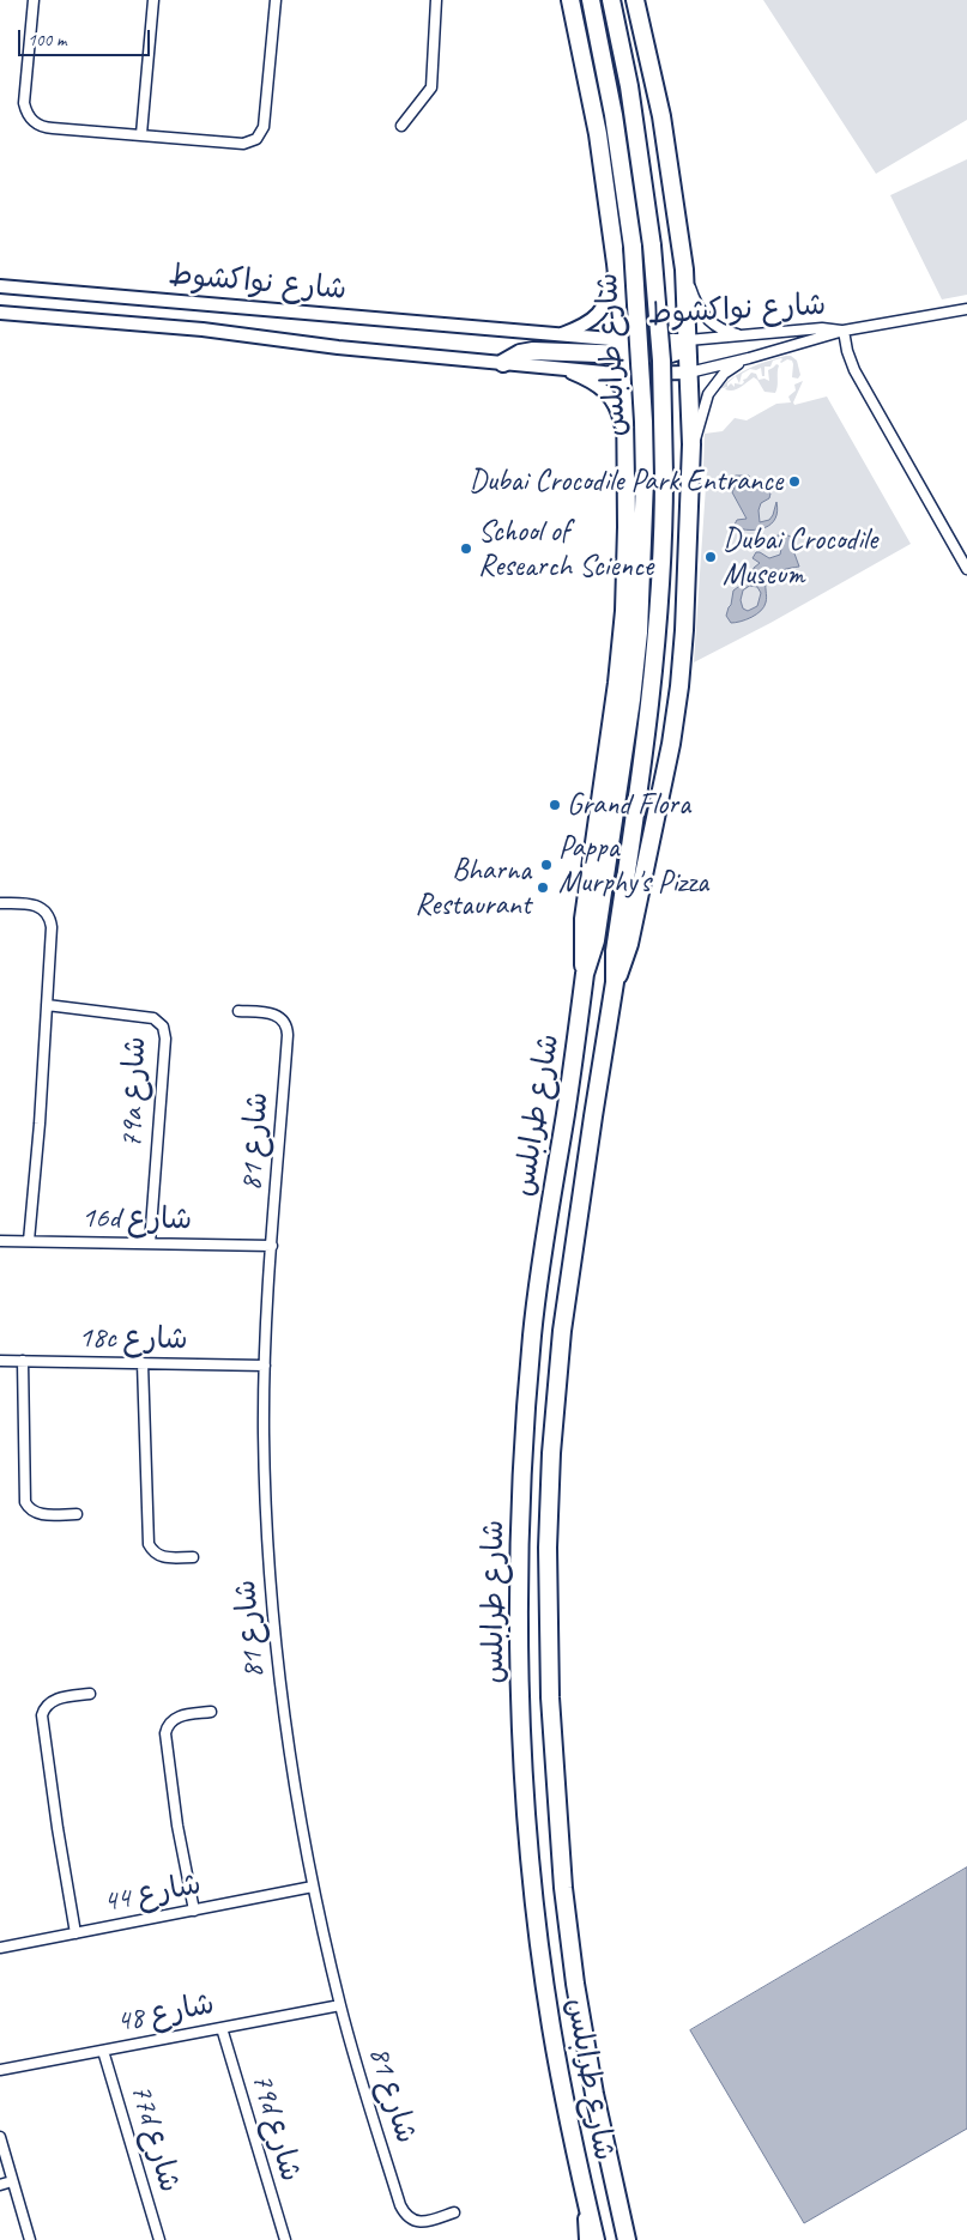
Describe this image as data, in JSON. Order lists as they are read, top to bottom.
{
  "streets": {
    "highway": ["شارع طرابلس"],
    "street": [
      "شارع نواكشوط",
      "79a شارع",
      "شارع 81",
      "16d شارع",
      "18c شارع",
      "شارع 44",
      "شارع 48",
      "79d شارع",
      "77d شارع"
    ]
  },
  "crossings": [
    ["79a شارع", "16d شارع"],
    ["شارع 81", "16d شارع"],
    ["شارع 81", "18c شارع"],
    ["شارع 81", "شارع 44"],
    ["شارع 81", "شارع 48"],
    ["شارع 48", "79d شارع"],
    ["شارع 48", "77d شارع"]
  ],
  "places": [
    "Dubai Crocodile Park Entrance",
    "School of Research Science",
    "Dubai Crocodile Museum",
    "Grand Flora",
    "Pappa Murphy's Pizza",
    "Bharna Restaurant"
  ],
  "scale_bar": "100 m"
}
